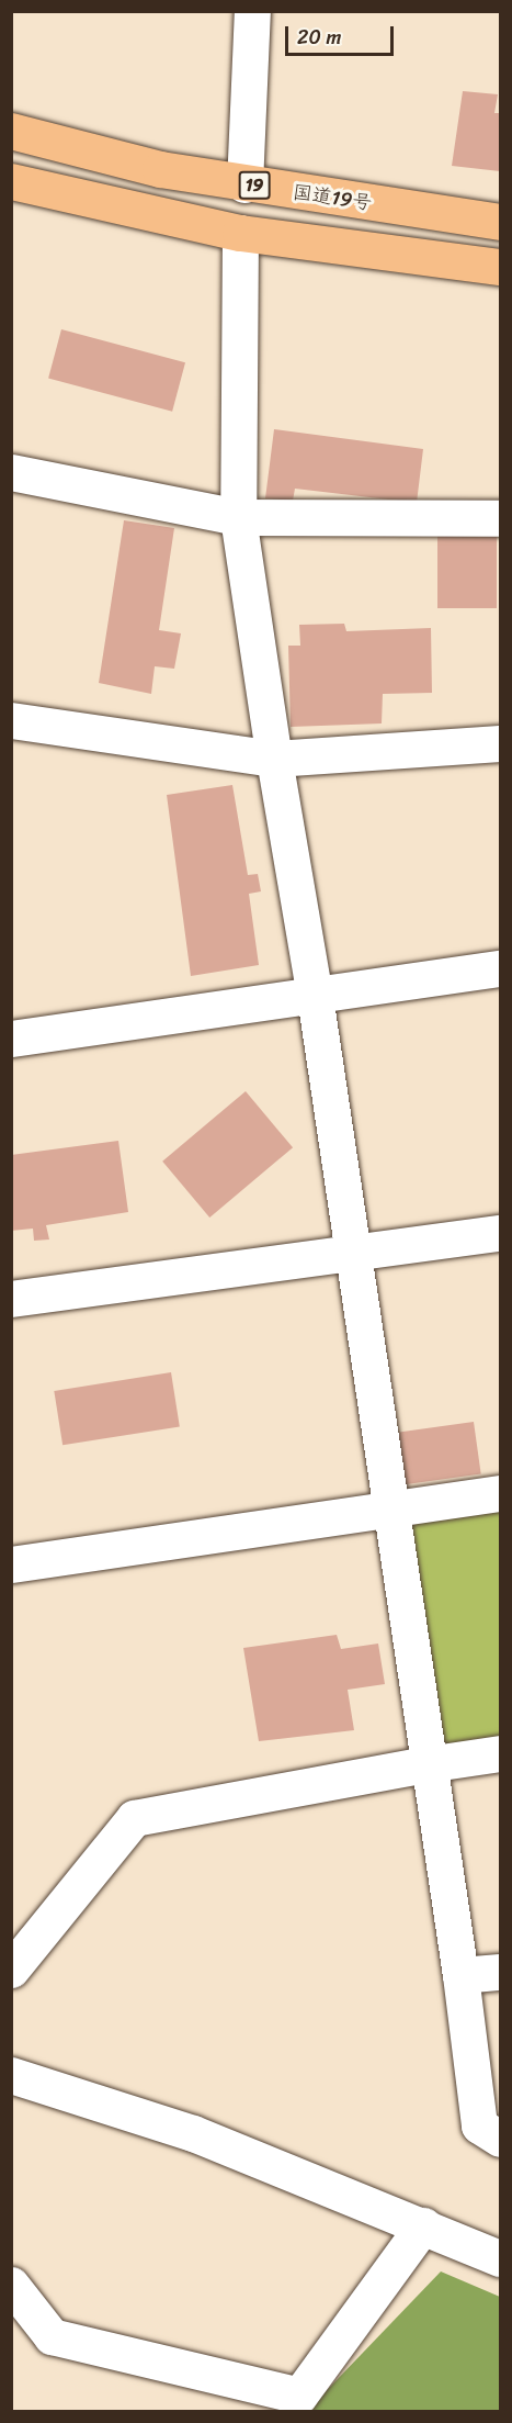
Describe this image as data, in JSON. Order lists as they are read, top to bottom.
{
  "streets": {
    "highway": ["19", "国道19号"]
  },
  "scale_bar": "20 m"
}
